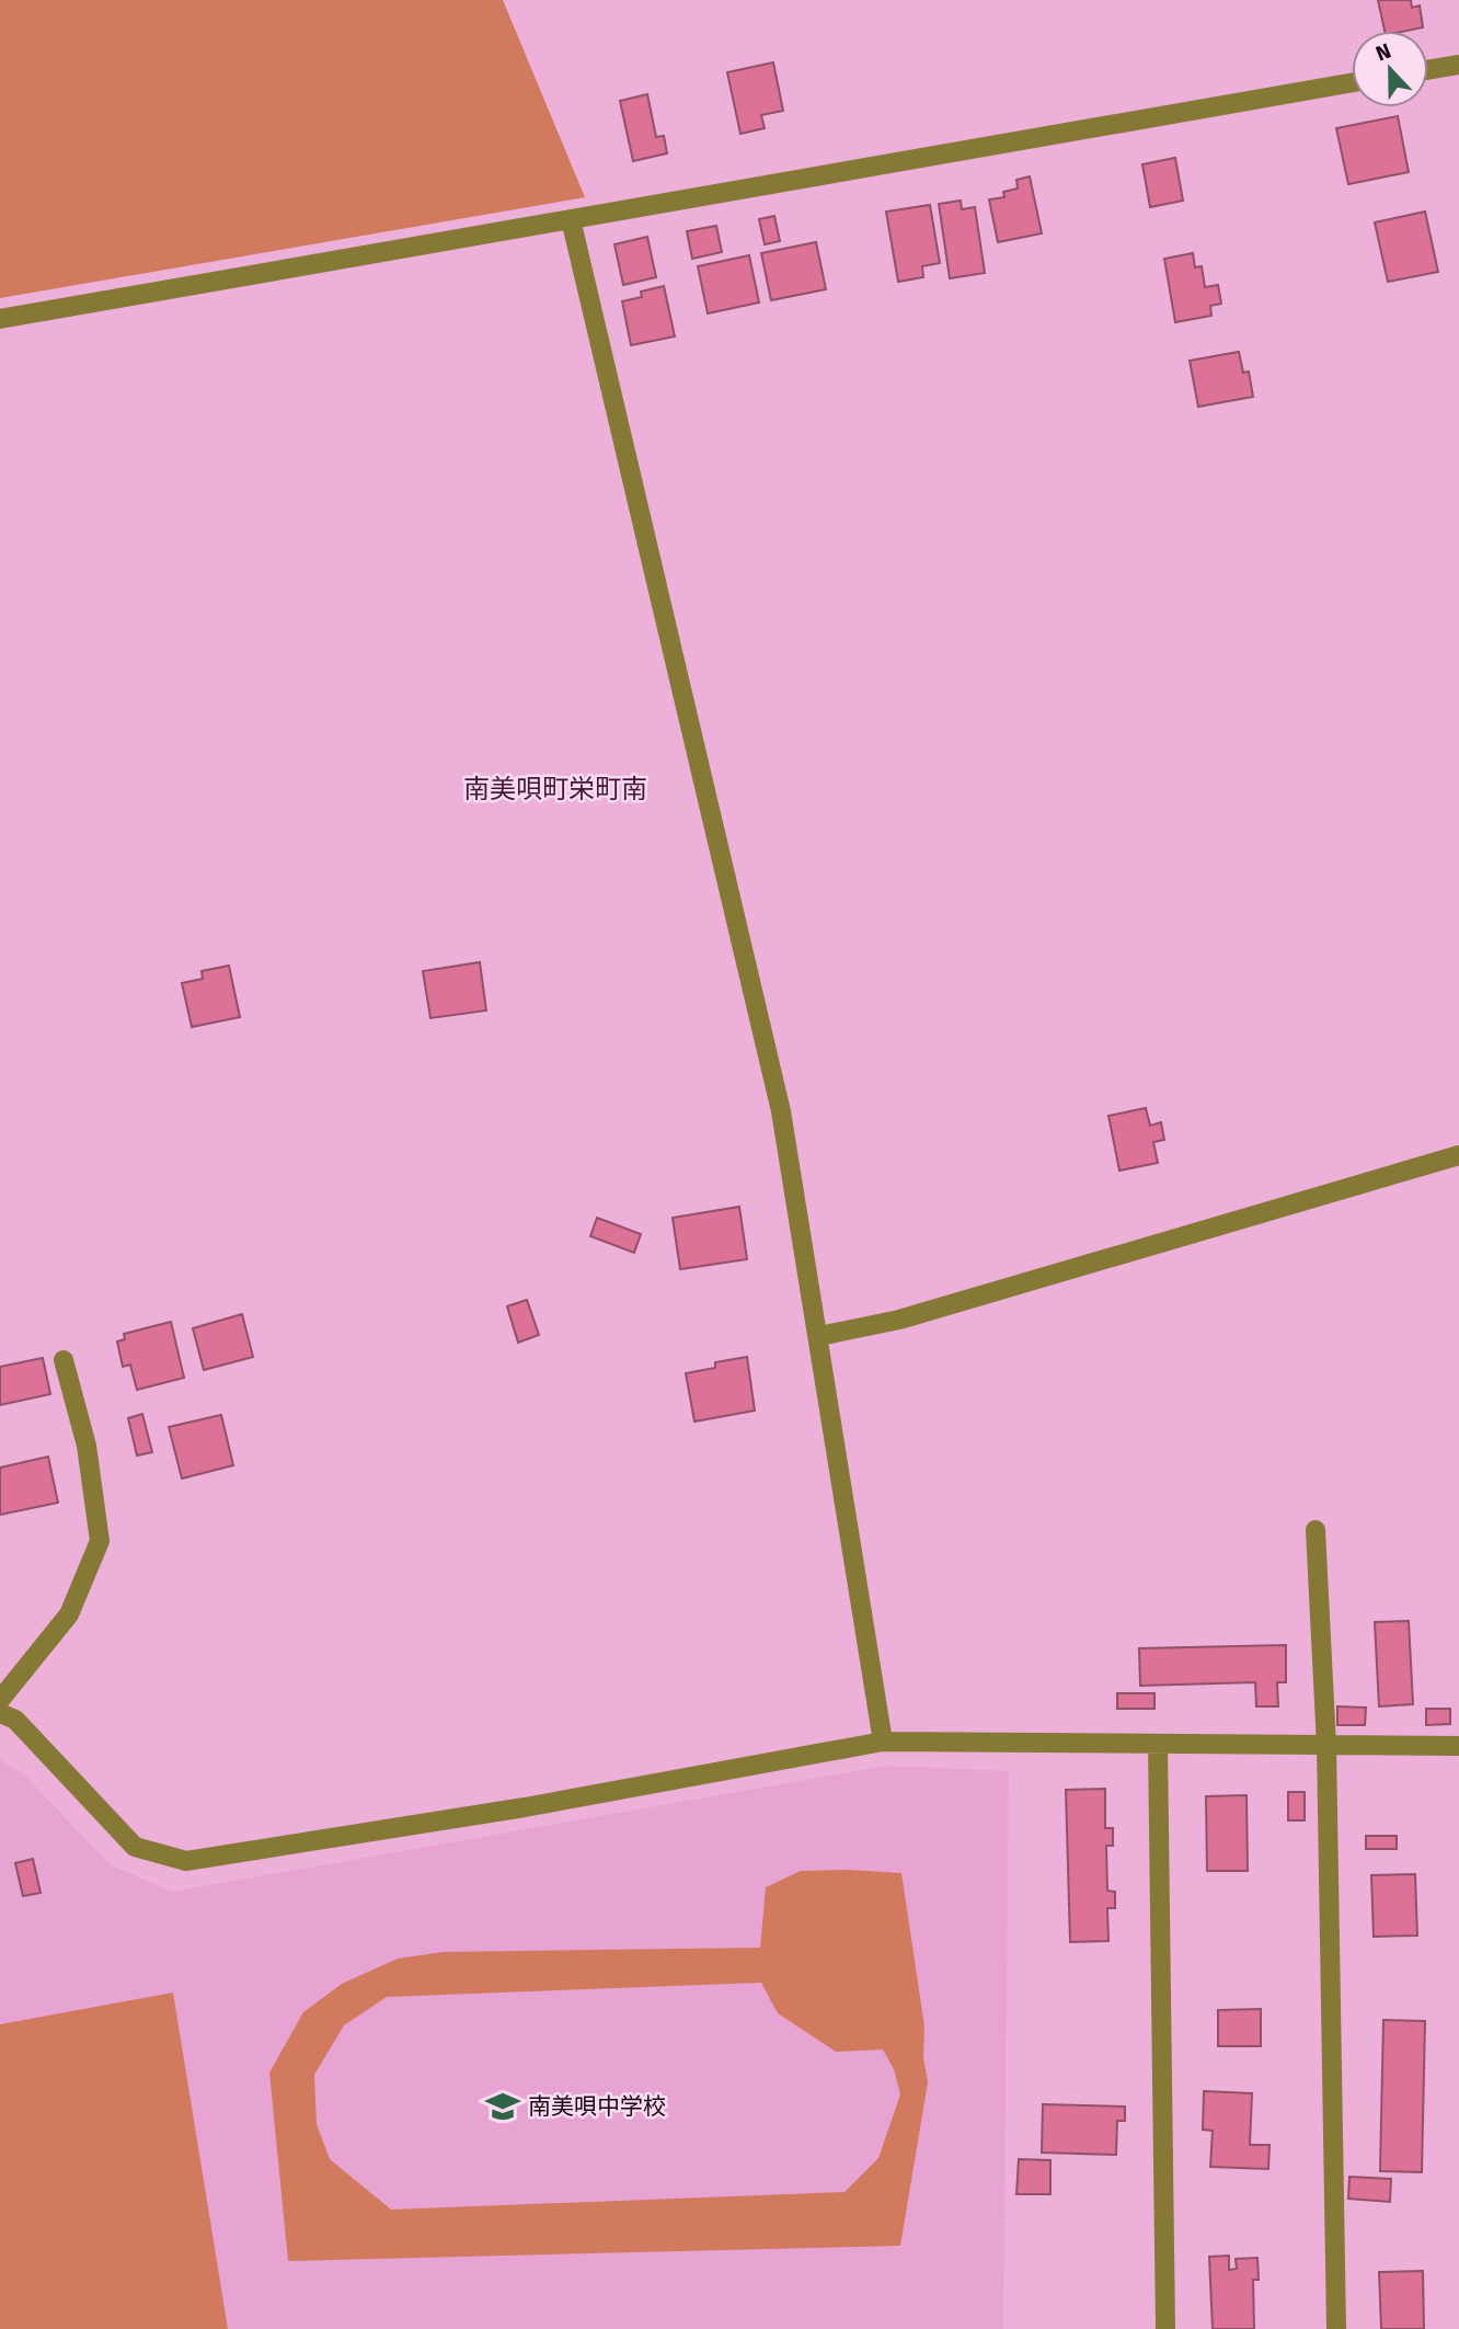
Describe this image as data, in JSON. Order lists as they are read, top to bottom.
{
  "districts": ["南美唄町栄町南"],
  "places": {
    "school or university": ["南美唄中学校"]
  },
  "north": "top"
}
